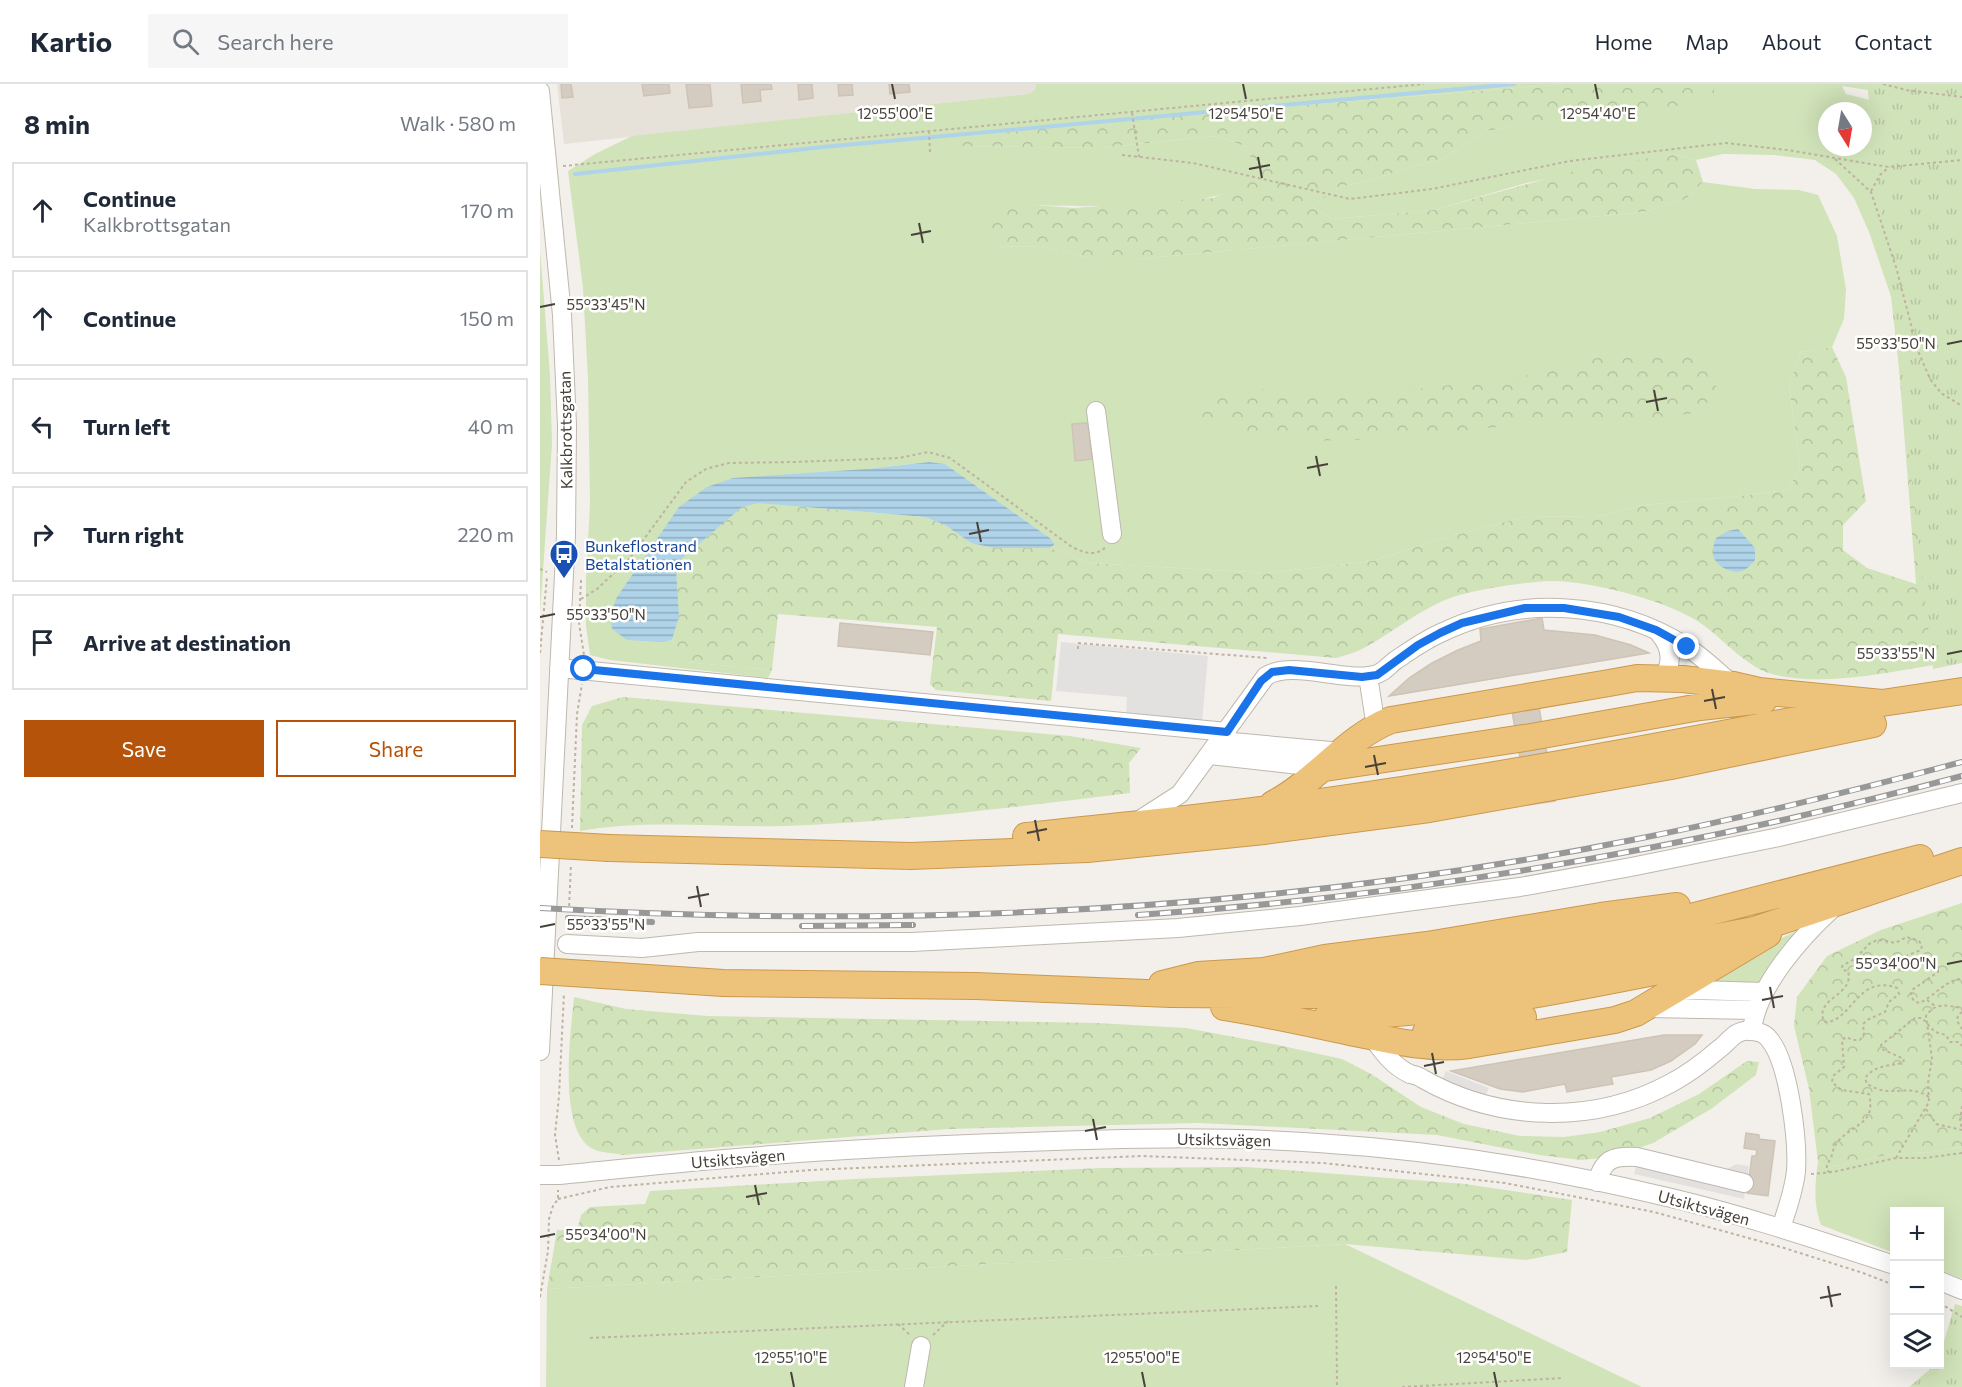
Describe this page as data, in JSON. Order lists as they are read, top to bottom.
{
  "streets": {
    "street": ["Kalkbrottsgatan", "Utsiktsvägen"]
  },
  "places": {
    "bus stop": ["Bunkeflostrand Betalstationen"]
  },
  "north": "bottom",
  "page": {
    "header": "Kartio",
    "search": "Search here",
    "nav": [
      "Home",
      "Map",
      "About",
      "Contact"
    ],
    "heading": ["8 min", "Walk · 580 m"],
    "list": [
      ["Continue", "Kalkbrottsgatan", "170 m"],
      ["Continue", "150 m"],
      ["Turn left", "40 m"],
      ["Turn right", "220 m"],
      "Arrive at destination"
    ],
    "buttons": ["Save", "Share"],
    "map_buttons": ["+", "−"]
  },
  "coordinates": [
    "12°55'00\"E",
    "12°54'50\"E",
    "12°54'40\"E",
    "55°33'45\"N",
    "55°33'50\"N",
    "55°33'55\"N",
    "55°34'00\"N",
    "12°55'10\"E"
  ]
}
